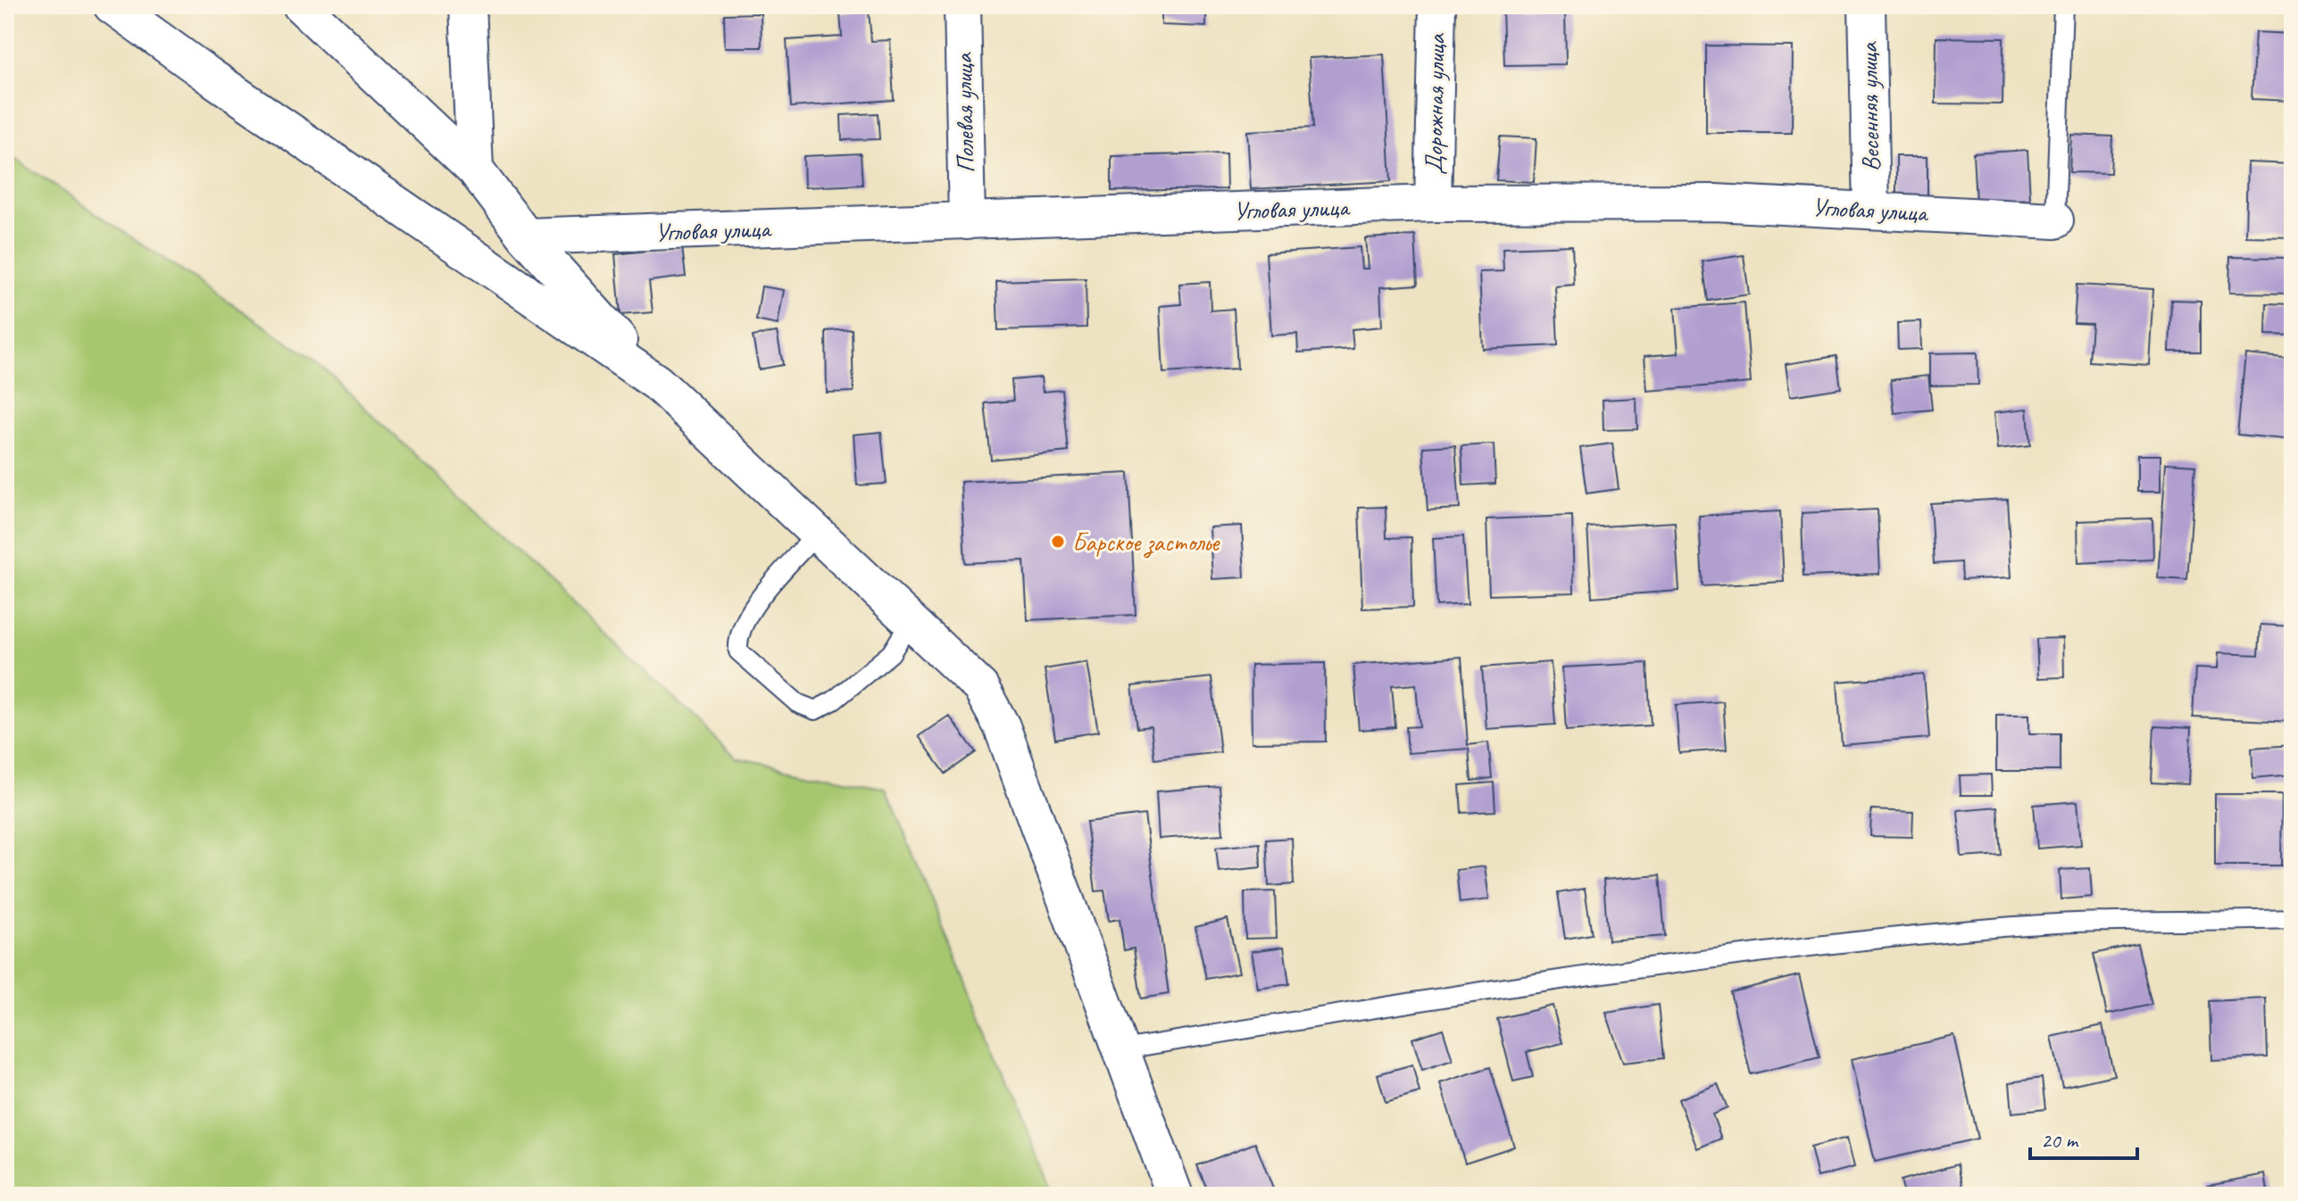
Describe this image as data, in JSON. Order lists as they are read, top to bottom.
{
  "streets": {
    "street": [
      "Дорожная улица",
      "Весенняя улица",
      "Полевая улица",
      "Угловая улица"
    ]
  },
  "crossings": [
    ["Дорожная улица", "Угловая улица"],
    ["Весенняя улица", "Угловая улица"],
    ["Полевая улица", "Угловая улица"]
  ],
  "places": ["Барское застолье"],
  "scale_bar": "20 m"
}
